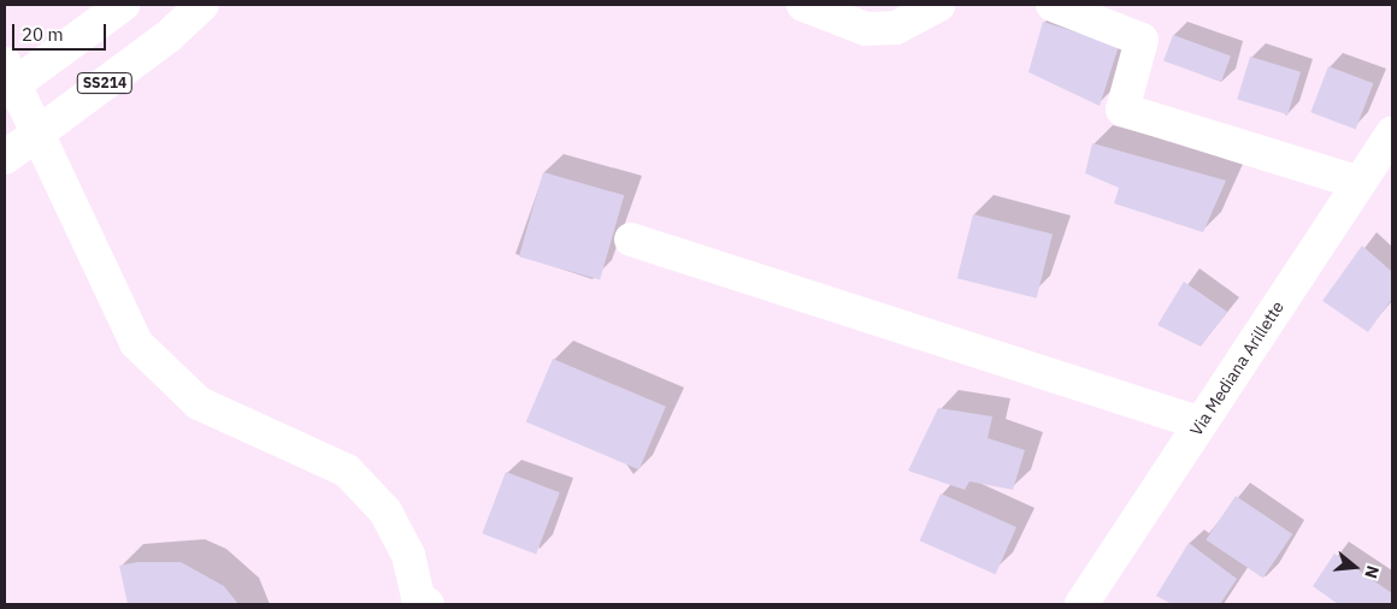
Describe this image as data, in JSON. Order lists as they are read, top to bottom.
{
  "streets": {
    "main road": ["SS214", "Via Mediana Arillette"]
  },
  "scale_bar": "20 m",
  "north": "right"
}
